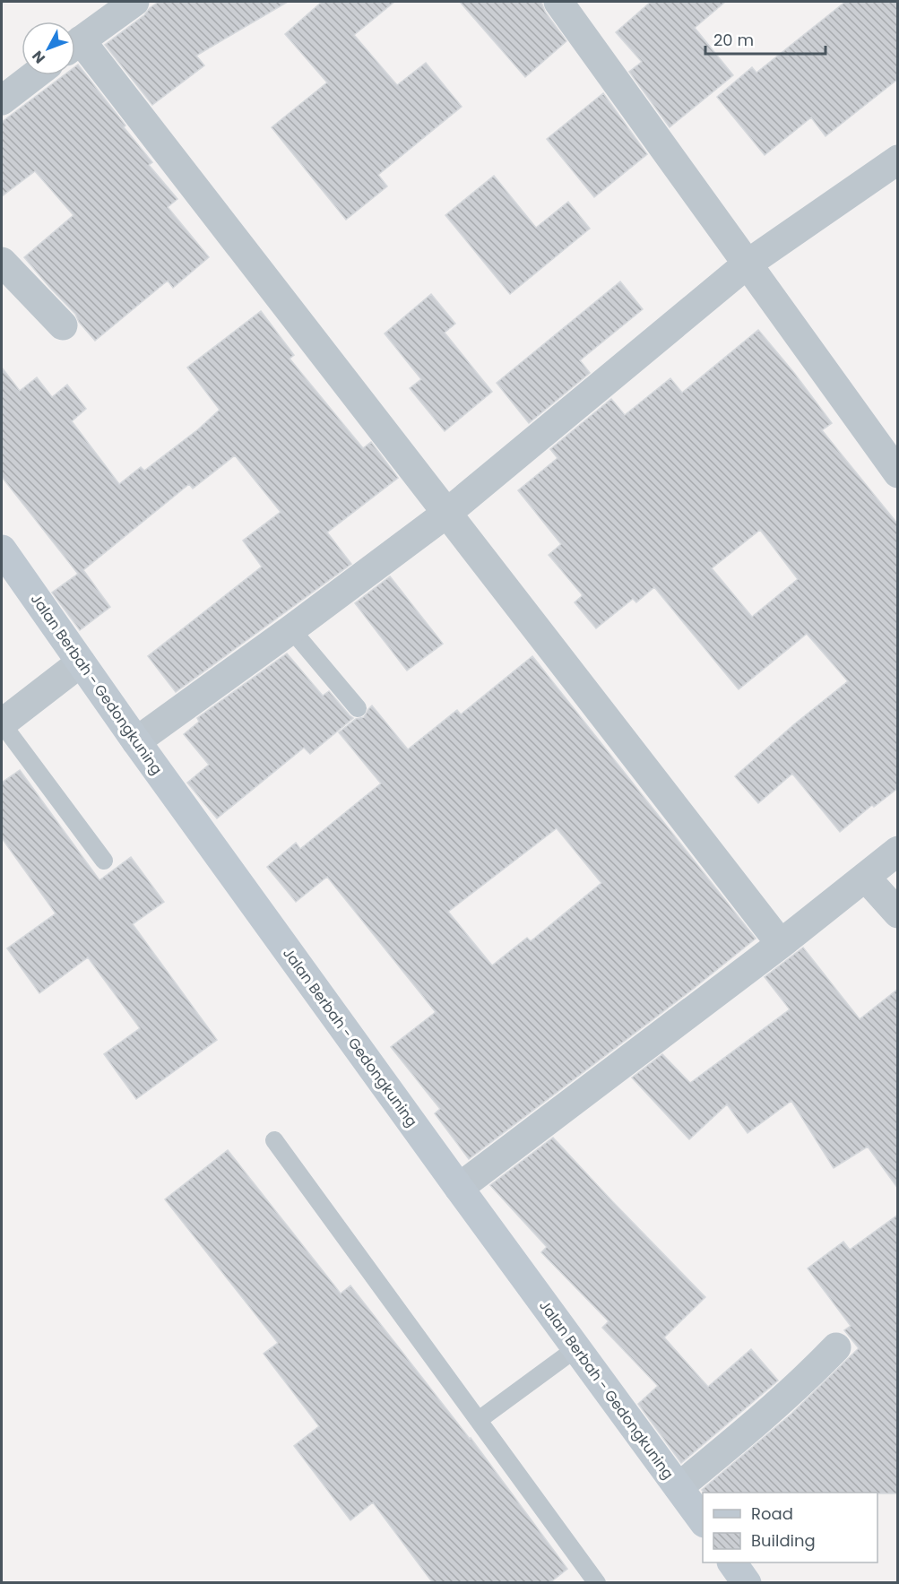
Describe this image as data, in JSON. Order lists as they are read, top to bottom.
{
  "streets": {
    "main road": ["Jalan Berbah - Gedongkuning"]
  },
  "legend": ["Road", "Building"],
  "scale_bar": "20 m",
  "north": "bottom left"
}
